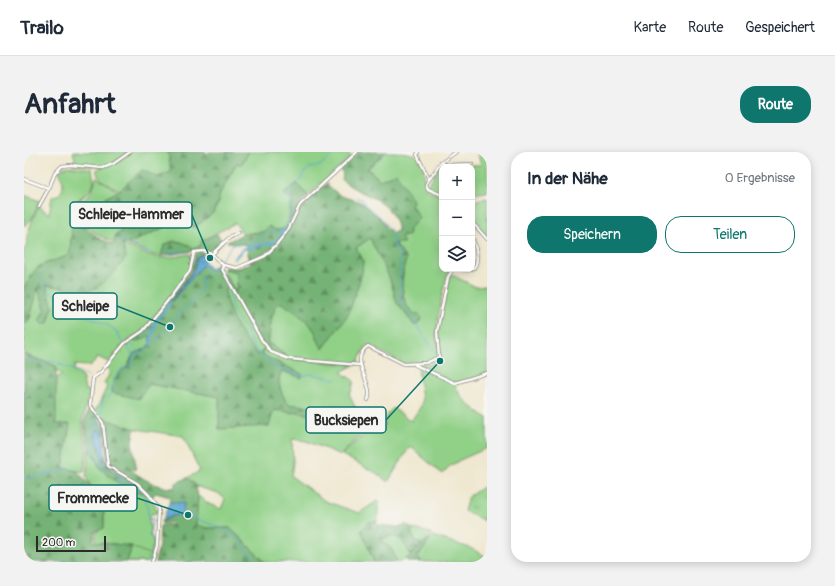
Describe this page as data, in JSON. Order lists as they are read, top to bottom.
{
  "places": [
    "Schleipe-Hammer",
    "Schleipe",
    "Bucksiepen",
    "Frommecke"
  ],
  "scale_bar": "200 m",
  "page": {
    "header": "Trailo",
    "nav": ["Karte", "Route", "Gespeichert"],
    "buttons": [
      "Route",
      ["Speichern", "Teilen"]
    ],
    "title": "Anfahrt",
    "heading": ["In der Nähe", "0 Ergebnisse"],
    "map_buttons": ["+", "−"],
    "scale": "200 m"
  }
}
